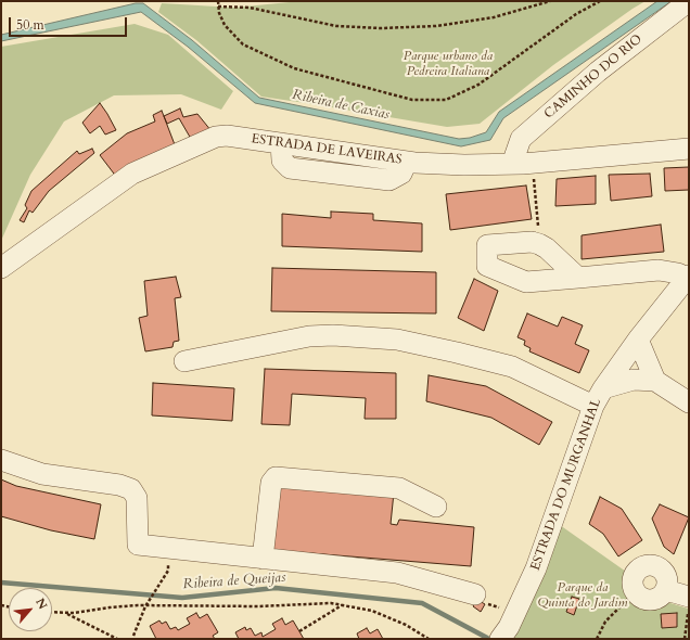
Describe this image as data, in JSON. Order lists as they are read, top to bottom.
{
  "streets": {
    "street": ["CAMINHO DO RIO", "ESTRADA DE LAVEIRAS", "ESTRADA DO MURGANHAL"]
  },
  "crossings": [
    ["CAMINHO DO RIO", "ESTRADA DE LAVEIRAS"]
  ],
  "water": ["Ribeira de Caxias", "Ribeira de Queijas"],
  "parks": ["Parque urbano da Pedreira Italiana", "Parque da Quinta do Jardim"],
  "scale_bar": "50 m",
  "north": "top right"
}
